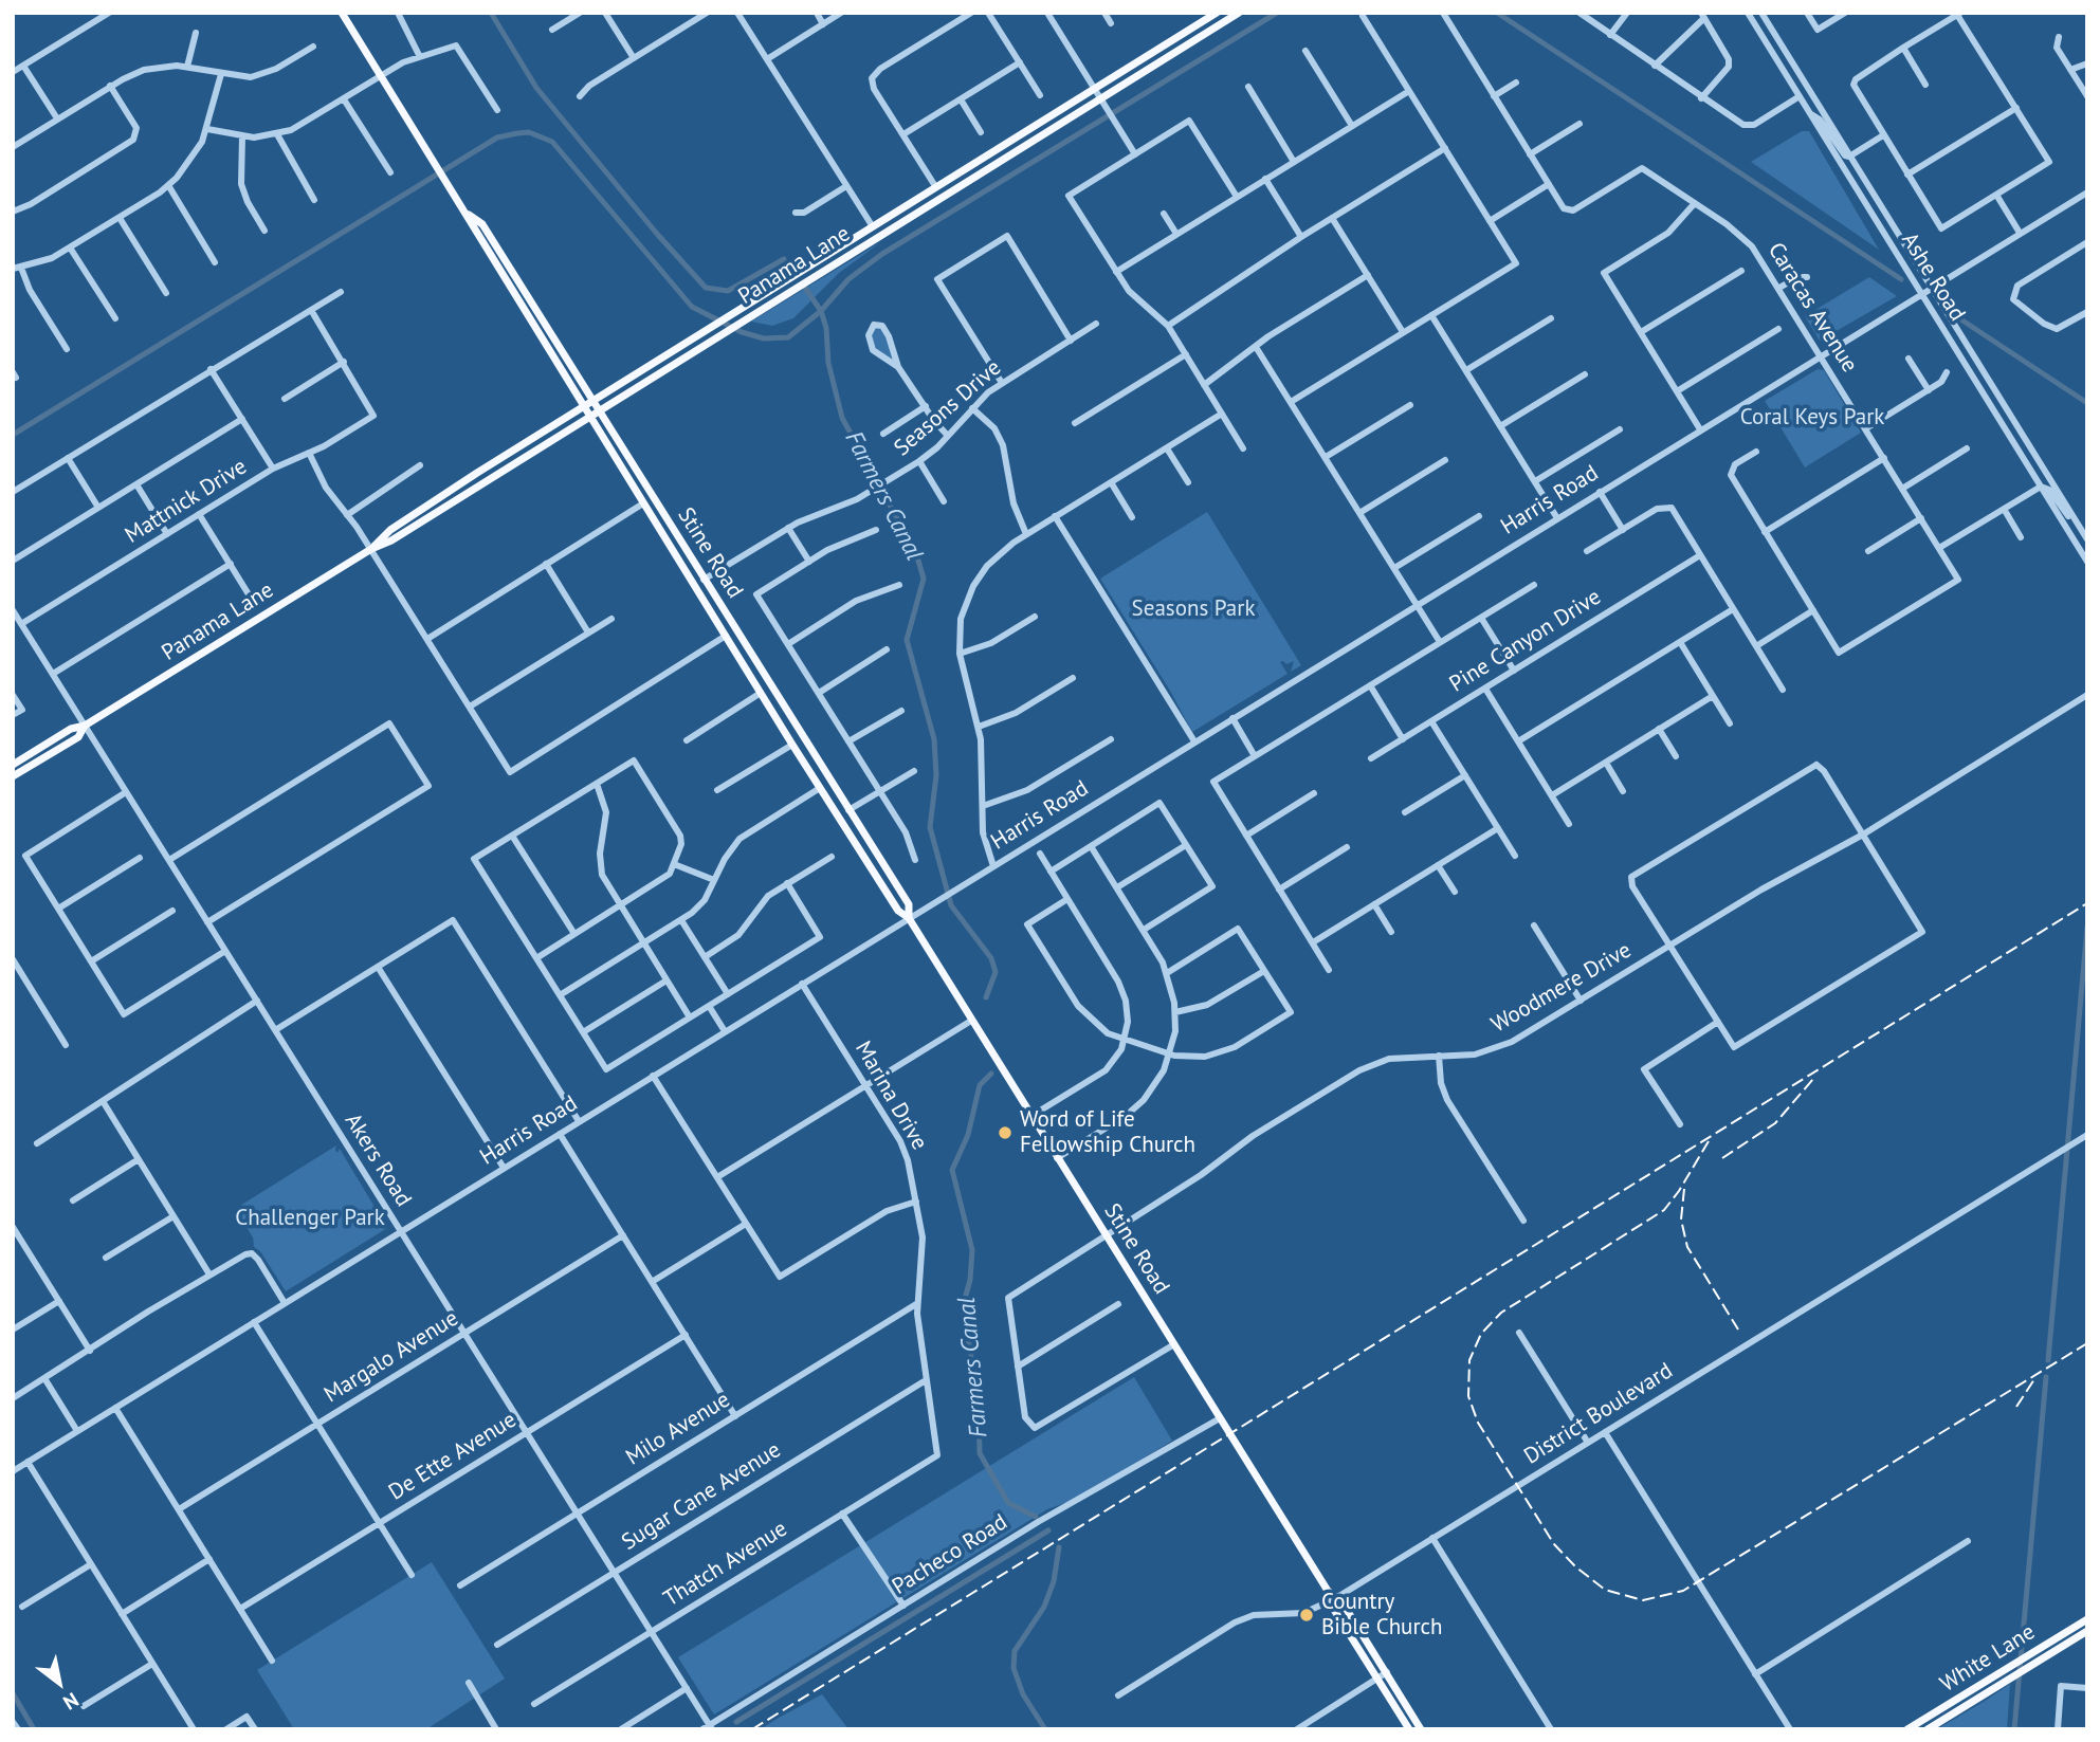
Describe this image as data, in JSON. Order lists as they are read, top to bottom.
{
  "streets": {
    "main road": ["Panama Lane", "Stine Road", "White Lane"],
    "street": [
      "Ashe Road",
      "Caracas Avenue",
      "Seasons Drive",
      "Harris Road",
      "Mattnick Drive",
      "Pine Canyon Drive",
      "Woodmere Drive",
      "Marina Drive",
      "Akers Road",
      "Margalo Avenue",
      "District Boulevard",
      "Milo Avenue",
      "De Ette Avenue",
      "Sugar Cane Avenue",
      "Pacheco Road",
      "Thatch Avenue"
    ]
  },
  "crossings": [
    ["Panama Lane", "Stine Road"],
    ["Panama Lane", "Akers Road"],
    ["Ashe Road", "Harris Road"],
    ["Caracas Avenue", "Harris Road"],
    ["Seasons Drive", "Stine Road"],
    ["Harris Road", "Stine Road"],
    ["Harris Road", "Marina Drive"],
    ["Harris Road", "Akers Road"],
    ["Mattnick Drive", "Akers Road"],
    ["Stine Road", "Woodmere Drive"],
    ["Stine Road", "District Boulevard"],
    ["Stine Road", "Pacheco Road"],
    ["Marina Drive", "Milo Avenue"],
    ["Marina Drive", "Sugar Cane Avenue"],
    ["Marina Drive", "Thatch Avenue"],
    ["Akers Road", "Margalo Avenue"],
    ["Akers Road", "Milo Avenue"],
    ["Akers Road", "De Ette Avenue"],
    ["Akers Road", "Sugar Cane Avenue"],
    ["Akers Road", "Pacheco Road"],
    ["Akers Road", "Thatch Avenue"]
  ],
  "water": ["Farmers Canal"],
  "parks": ["Coral Keys Park", "Seasons Park", "Challenger Park"],
  "places": ["Word of Life Fellowship Church", "Country Bible Church"],
  "north": "bottom right"
}
